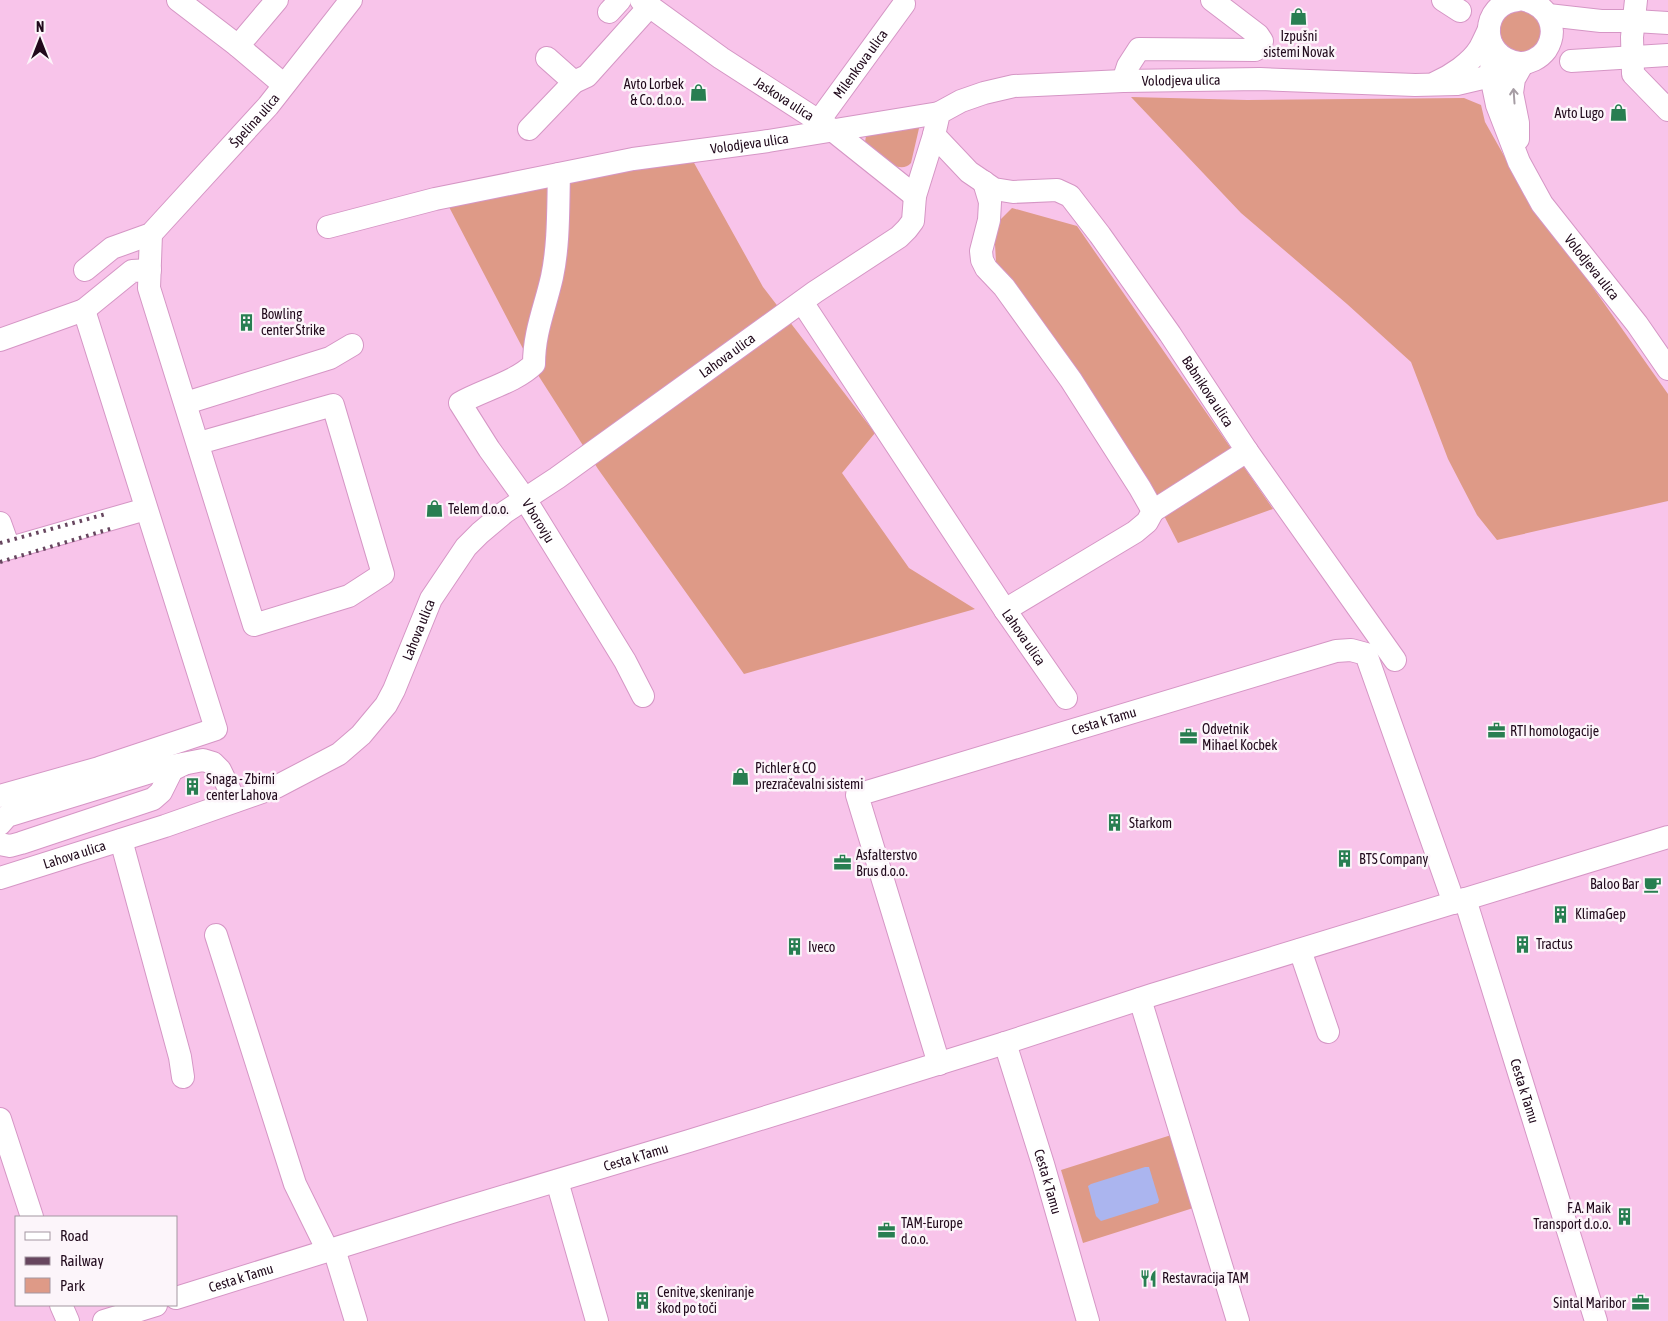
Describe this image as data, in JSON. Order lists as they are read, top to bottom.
{
  "streets": {
    "street": [
      "Milenkova ulica",
      "Volodjeva ulica",
      "Jaskova ulica",
      "Špelina ulica",
      "Lahova ulica",
      "Babnikova ulica",
      "V borovju",
      "Cesta k Tamu"
    ]
  },
  "crossings": [
    ["Milenkova ulica", "Volodjeva ulica"],
    ["Milenkova ulica", "Jaskova ulica"],
    ["Volodjeva ulica", "Jaskova ulica"],
    ["Volodjeva ulica", "V borovju"],
    ["Jaskova ulica", "Lahova ulica"],
    ["Lahova ulica", "V borovju"]
  ],
  "places": {
    "shop": [
      "Izpušni sistemi Novak",
      "Avto Lorbek & Co. d.o.o.",
      "Avto Lugo",
      "Telem d.o.o.",
      "Pichler & CO prezračevalni sistemi"
    ],
    "building": [
      "Bowling center Strike",
      "Snaga - Zbirni center Lahova",
      "Starkom",
      "BTS Company",
      "KlimaGep",
      "Tractus",
      "Iveco",
      "F.A. Maik Transport d.o.o.",
      "Cenitve, skeniranje škod po toči"
    ],
    "office": [
      "RTI homologacije",
      "Odvetnik Mihael Kocbek",
      "Asfalterstvo Brus d.o.o.",
      "TAM-Europe d.o.o.",
      "Sintal Maribor"
    ],
    "cafe": ["Baloo Bar"],
    "restaurant": ["Restavracija TAM"]
  },
  "legend": ["Road", "Railway", "Park"],
  "north": "top"
}
